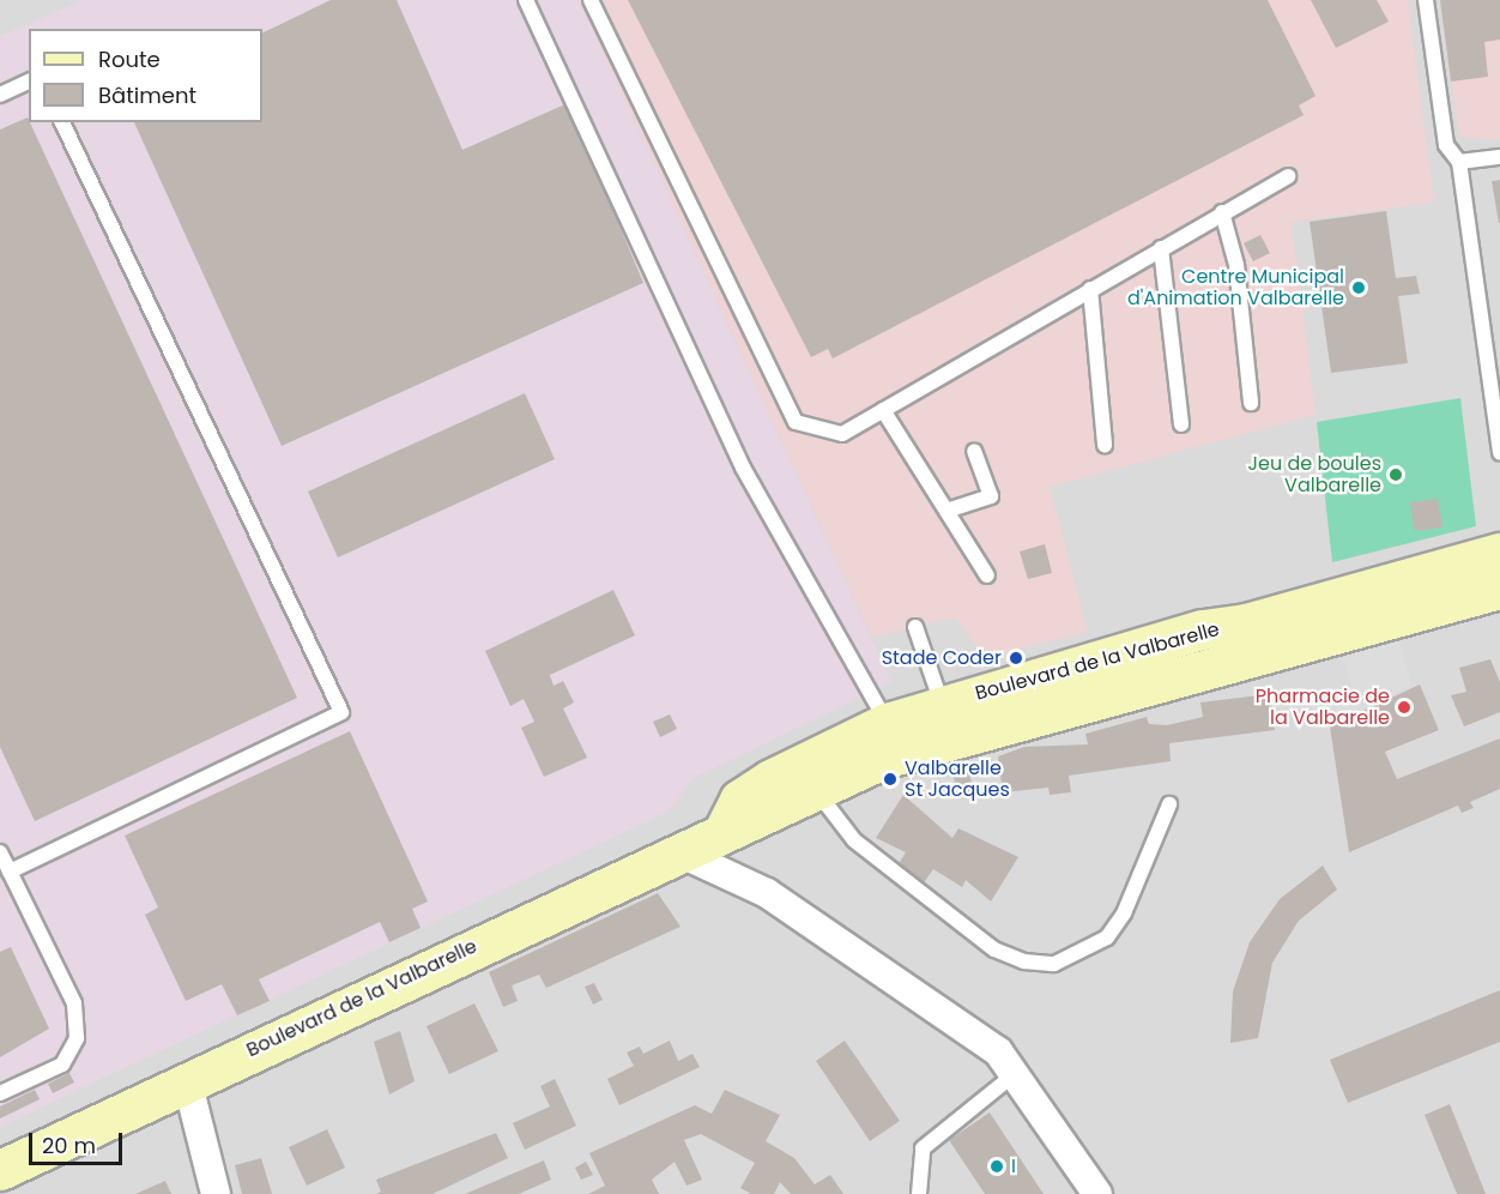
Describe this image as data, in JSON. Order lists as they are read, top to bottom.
{
  "streets": {
    "street": ["Boulevard de la Valbarelle"]
  },
  "places": [
    "Centre Municipal d'Animation Valbarelle",
    "Jeu de boules Valbarelle",
    "Stade Coder",
    "Pharmacie de la Valbarelle",
    "Valbarelle St Jacques",
    "I"
  ],
  "legend": ["Route", "Bâtiment"],
  "scale_bar": "20 m"
}
